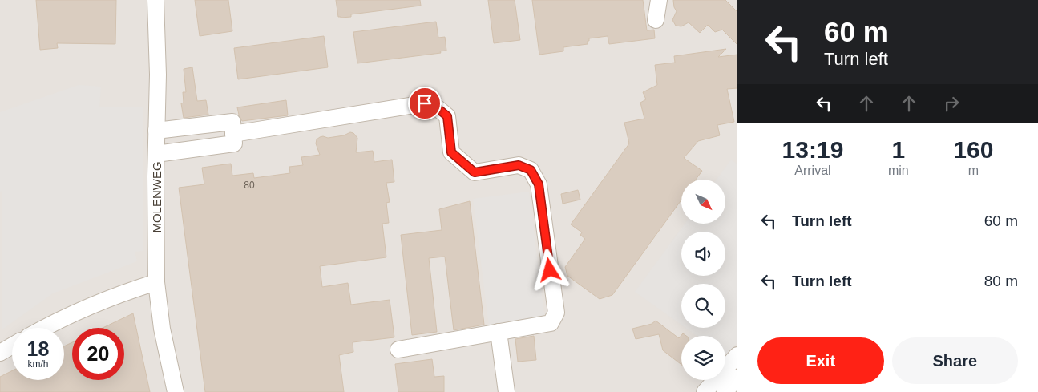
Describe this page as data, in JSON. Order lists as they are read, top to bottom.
{
  "streets": {
    "street": ["MOLENWEG"]
  },
  "house_numbers": ["80"],
  "north": "bottom right",
  "page": {
    "turn": ["60 m", "Turn left"],
    "eta": [
      "13:19",
      "Arrival",
      "1",
      "min",
      "160",
      "m"
    ],
    "list": [
      {
        "name": "Turn left",
        "value": "60 m"
      },
      {
        "name": "Turn left",
        "value": "80 m"
      }
    ],
    "speed": "18 km/h",
    "limit": "20",
    "buttons": ["Exit", "Share"]
  }
}
